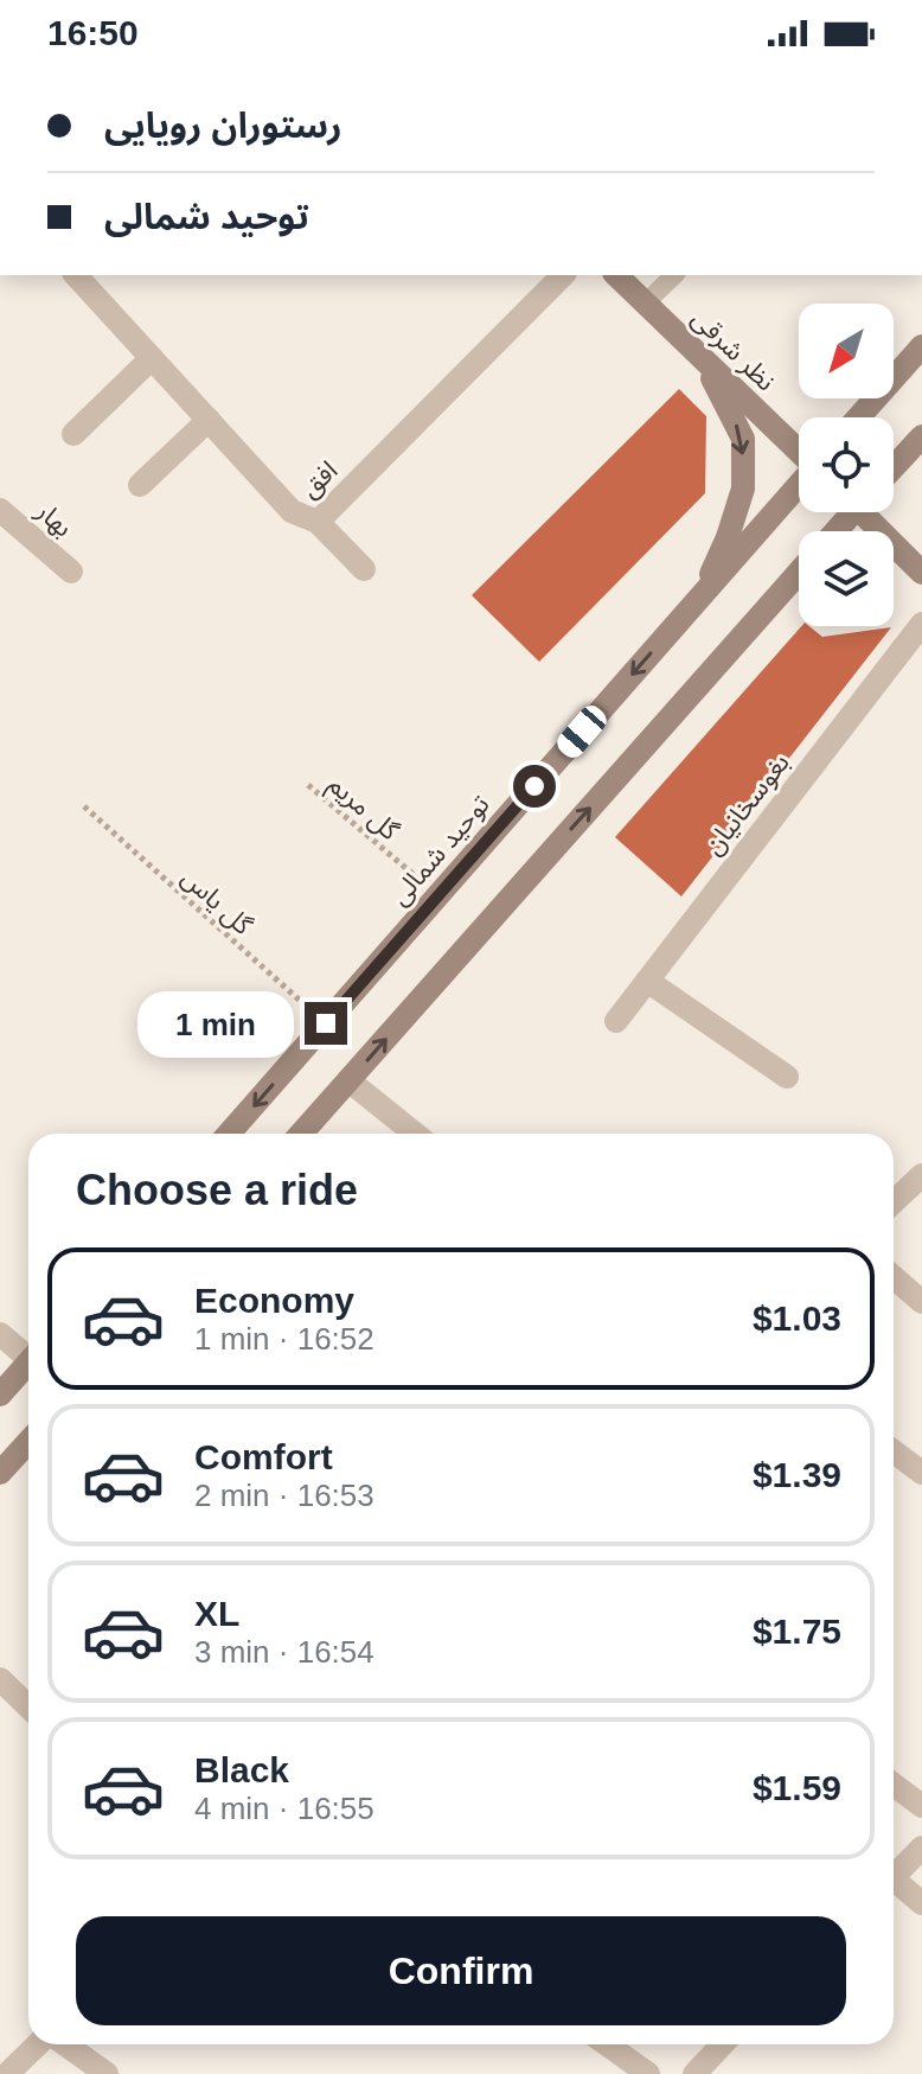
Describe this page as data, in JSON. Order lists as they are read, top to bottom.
{
  "streets": {
    "main road": ["نظر شرقی", "توحید شمالی"],
    "street": ["افق", "بهار", "بغوسخانیان"],
    "path": ["گل مریم", "گل یاس"]
  },
  "crossings": [
    ["گل مریم", "توحید شمالی"],
    ["توحید شمالی", "گل یاس"]
  ],
  "north": "bottom left",
  "page": {
    "status": "16:50",
    "banner": ["رستوران رویایی", "توحید شمالی"],
    "bubble": "1 min",
    "heading": "Choose a ride",
    "list": [
      {
        "name": "Economy",
        "note": "1 min · 16:52",
        "value": "$1.03"
      },
      {
        "name": "Comfort",
        "note": "2 min · 16:53",
        "value": "$1.39"
      },
      {
        "name": "XL",
        "note": "3 min · 16:54",
        "value": "$1.75"
      },
      {
        "name": "Black",
        "note": "4 min · 16:55",
        "value": "$1.59"
      }
    ],
    "buttons": "Confirm"
  }
}
